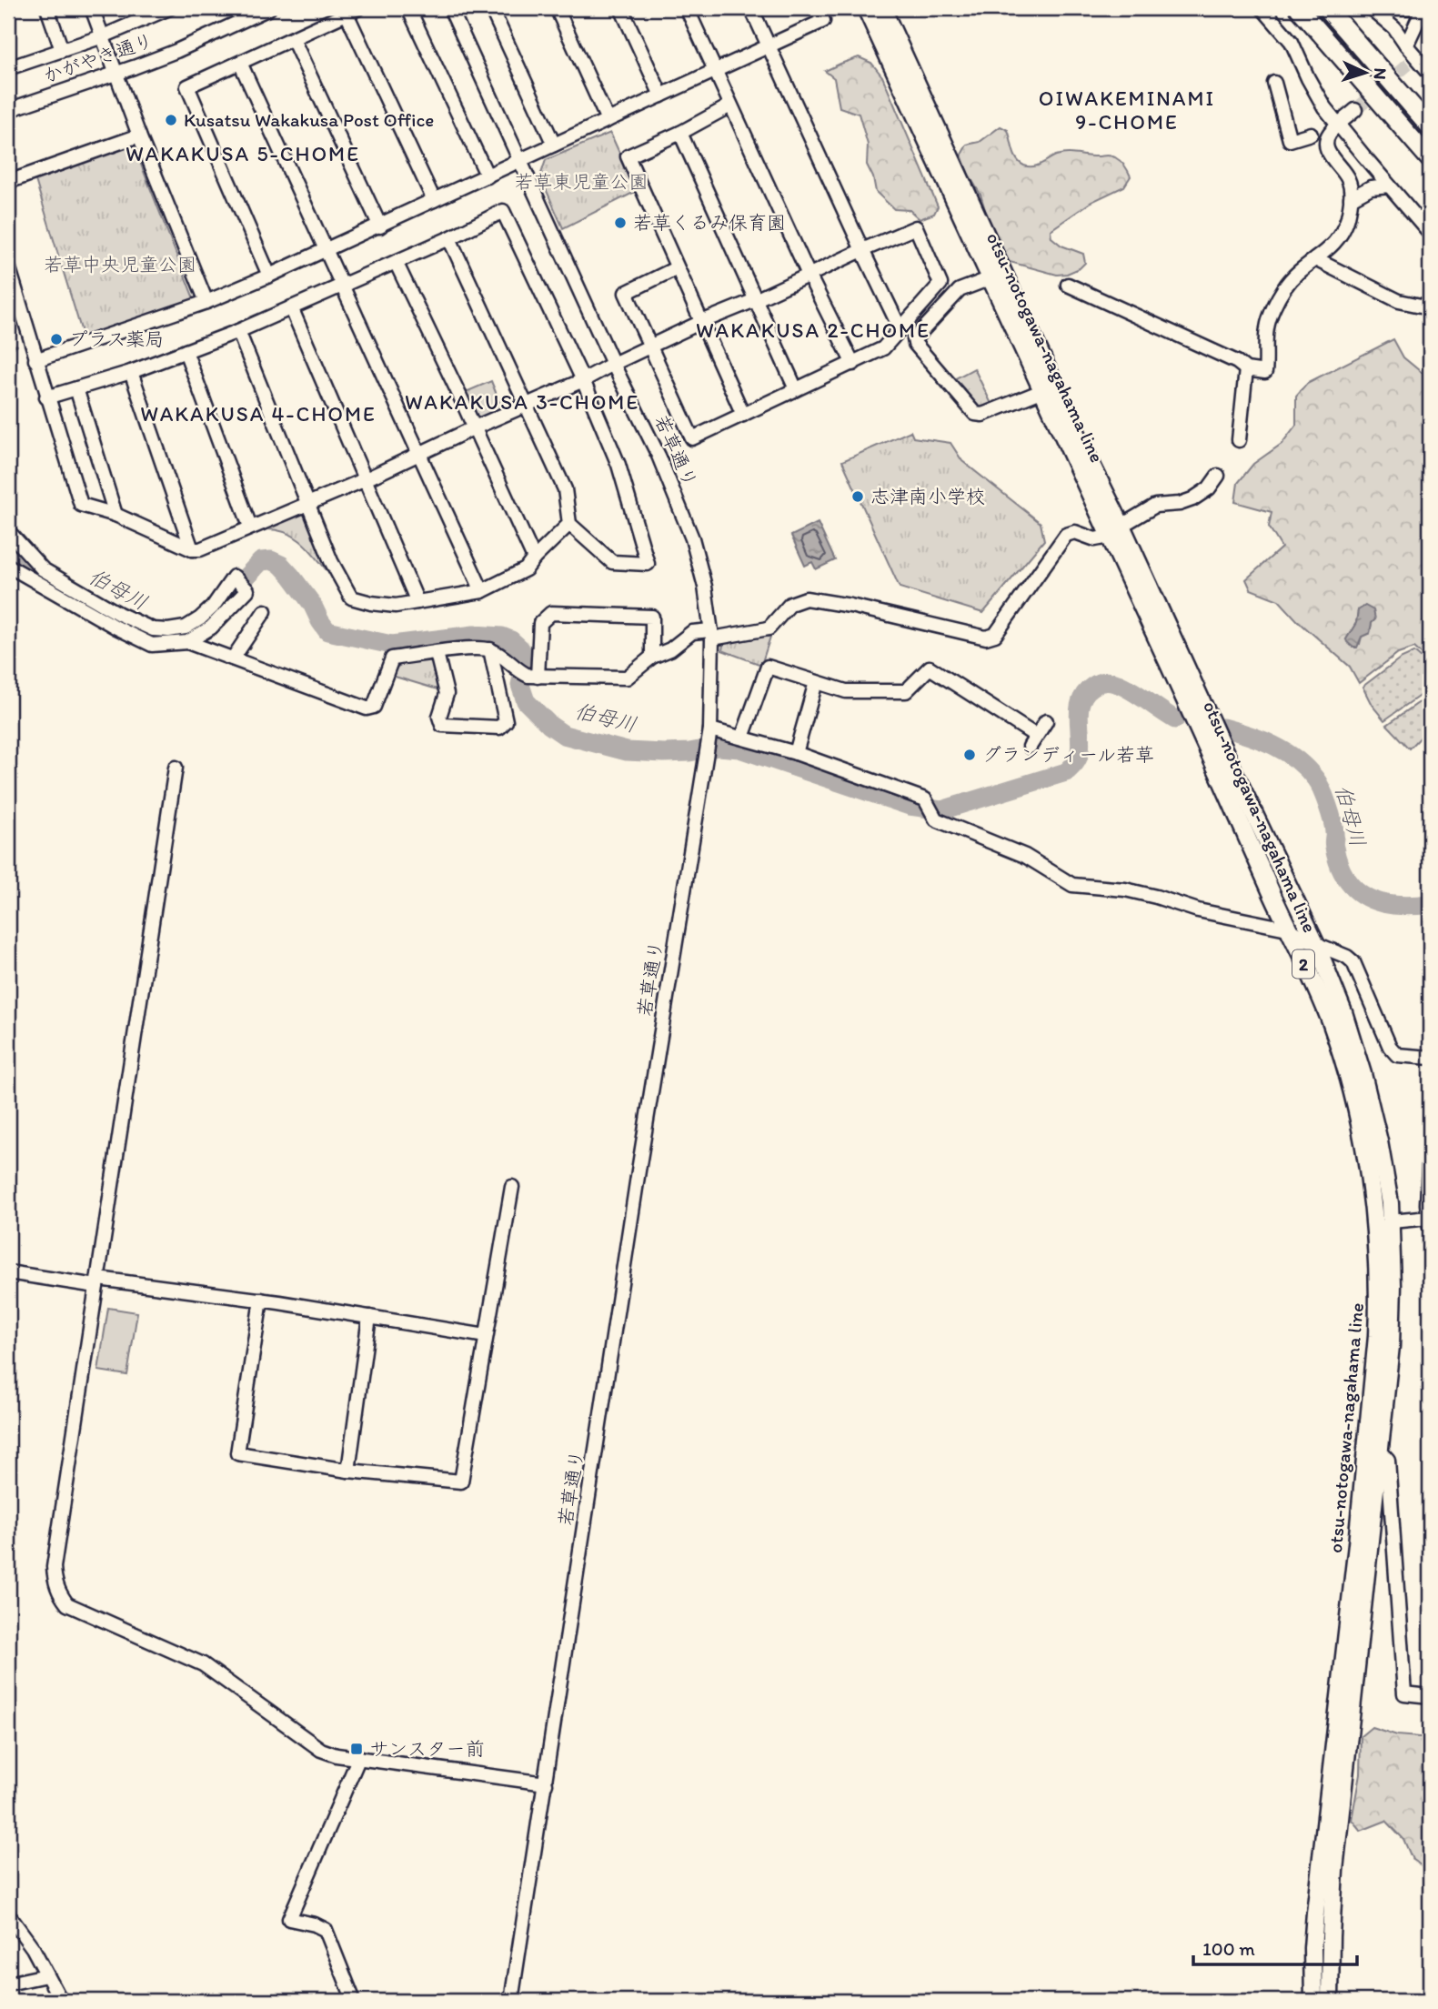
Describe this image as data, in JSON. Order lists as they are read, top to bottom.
{
  "streets": {
    "main road": ["otsu-notogawa-nagahama line", "2"],
    "street": ["かがやき通り", "若草通り"]
  },
  "districts": [
    "OIWAKEMINAMI 9-CHOME",
    "WAKAKUSA 5-CHOME",
    "WAKAKUSA 2-CHOME",
    "WAKAKUSA 3-CHOME",
    "WAKAKUSA 4-CHOME"
  ],
  "water": ["伯母川"],
  "parks": ["若草東児童公園", "若草中央児童公園"],
  "places": {
    "other": [
      "Kusatsu Wakakusa Post Office",
      "若草くるみ保育園",
      "プラス薬局",
      "志津南小学校",
      "グランディール若草"
    ],
    "transit": ["サンスター前"]
  },
  "scale_bar": "100 m",
  "north": "right"
}
